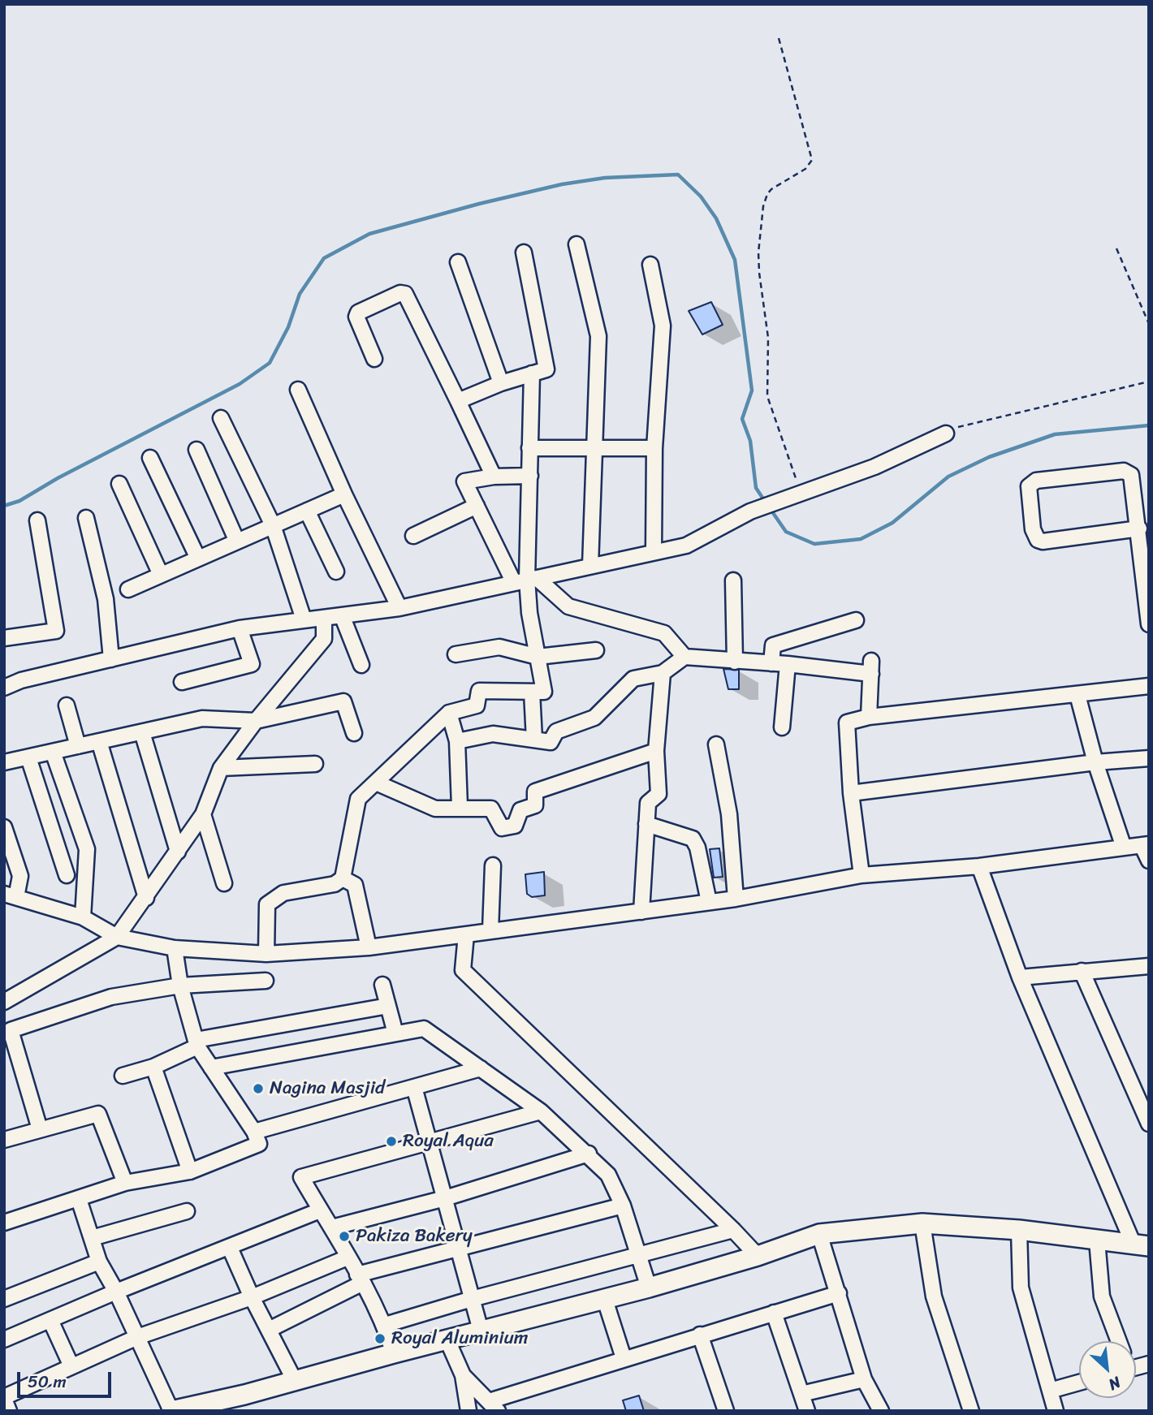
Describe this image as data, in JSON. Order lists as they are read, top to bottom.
{
  "places": [
    "Nagina Masjid",
    "Royal Aqua",
    "Pakiza Bakery",
    "Royal Aluminium"
  ],
  "scale_bar": "50 m",
  "north": "bottom right"
}
